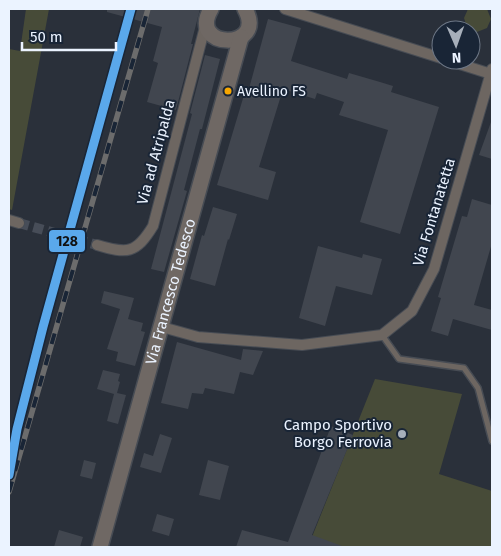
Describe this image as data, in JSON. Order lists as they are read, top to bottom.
{
  "streets": {
    "street": ["Via ad Atripalda", "Via Fontanatetta", "Via Francesco Tedesco"]
  },
  "places": ["Avellino FS", "Campo Sportivo Borgo Ferrovia"],
  "lines": ["transit line 128"],
  "scale_bar": "50 m",
  "north": "bottom"
}
